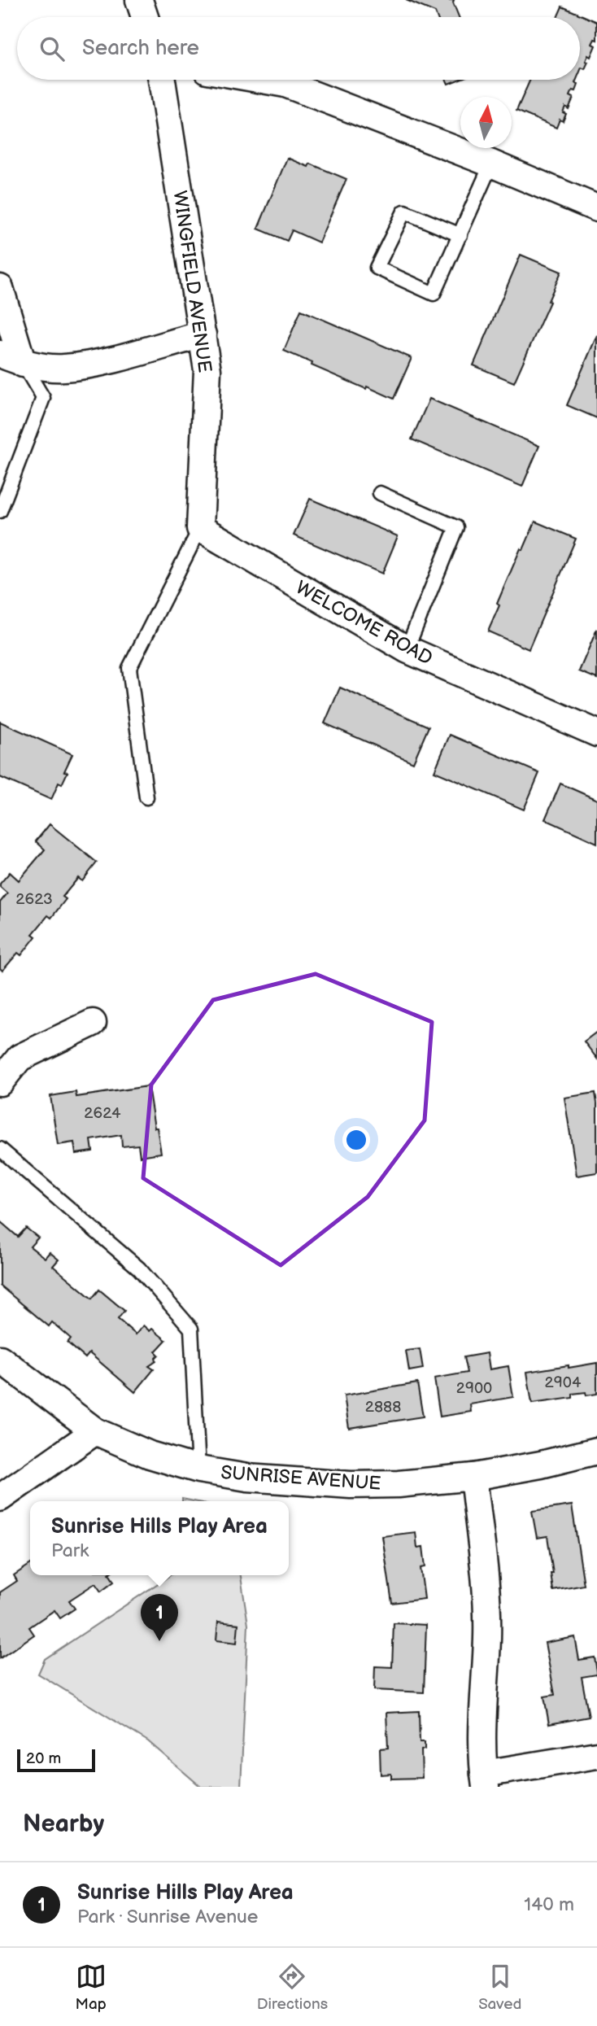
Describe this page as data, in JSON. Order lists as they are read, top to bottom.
{
  "streets": {
    "street": ["WINGFIELD AVENUE", "WELCOME ROAD", "SUNRISE AVENUE"]
  },
  "crossings": [
    ["WINGFIELD AVENUE", "WELCOME ROAD"]
  ],
  "house_numbers": [
    "2623",
    "2624",
    "2904",
    "2900",
    "2888"
  ],
  "scale_bar": "20 m",
  "north": "top",
  "page": {
    "search": "Search here",
    "popup": ["Sunrise Hills Play Area", "Park"],
    "pins": "1",
    "scale": "20 m",
    "heading": "Nearby",
    "list": [
      {
        "mark": "1",
        "name": "Sunrise Hills Play Area",
        "note": "Park · Sunrise Avenue",
        "value": "140 m"
      }
    ],
    "nav": ["Map", "Directions", "Saved"]
  }
}
